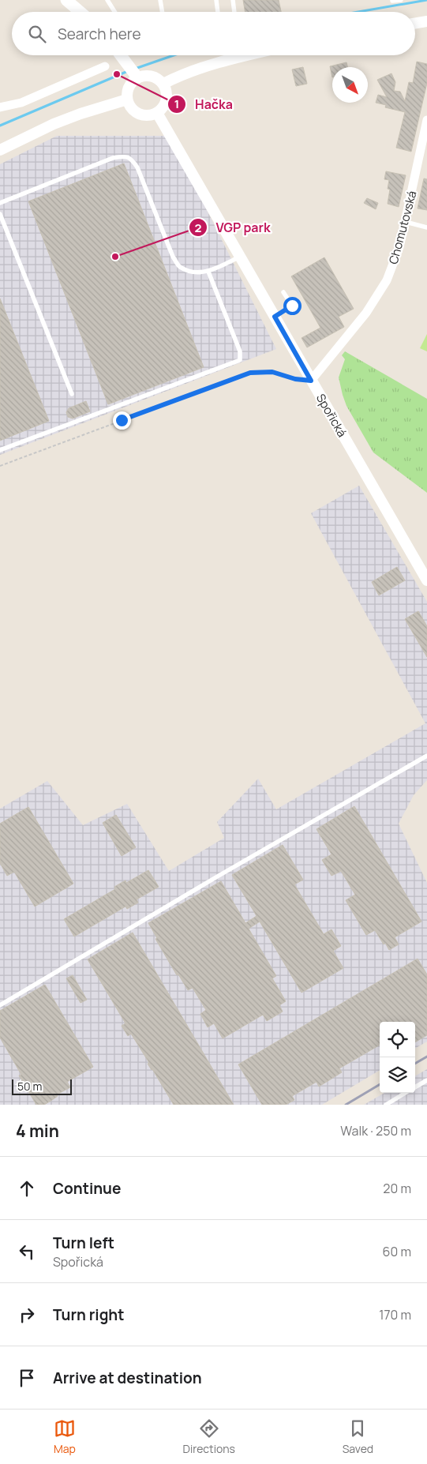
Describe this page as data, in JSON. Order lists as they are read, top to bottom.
{
  "streets": {
    "street": ["Chomutovská", "Spořická"]
  },
  "crossings": [
    ["Chomutovská", "Spořická"]
  ],
  "places": ["Hačka", "VGP park"],
  "scale_bar": "50 m",
  "north": "bottom right",
  "page": {
    "search": "Search here",
    "scale": "50 m",
    "heading": ["4 min", "Walk · 250 m"],
    "list": [
      ["Continue", "20 m"],
      ["Turn left", "Spořická", "60 m"],
      ["Turn right", "170 m"],
      "Arrive at destination"
    ],
    "nav": ["Map", "Directions", "Saved"]
  }
}
